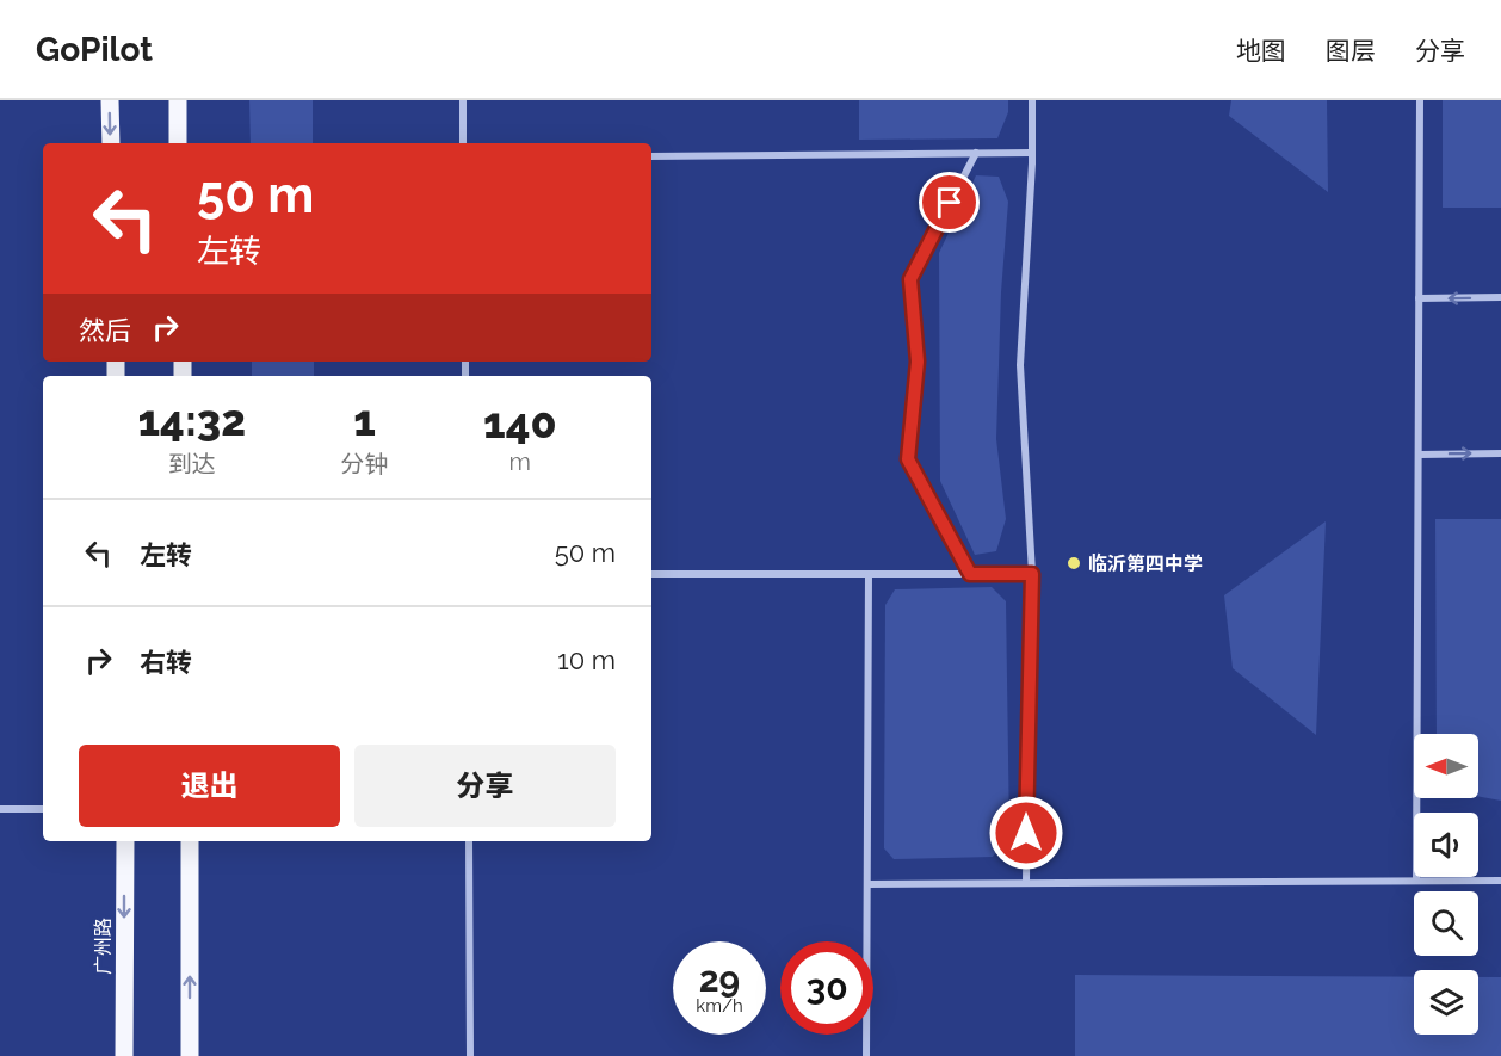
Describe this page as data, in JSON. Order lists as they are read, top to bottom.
{
  "streets": {
    "main road": ["广州路"]
  },
  "places": ["临沂第四中学"],
  "north": "left",
  "page": {
    "header": "GoPilot",
    "nav": ["地图", "图层", "分享"],
    "turn": ["50 m", "左转"],
    "then": "然后",
    "eta": [
      "14:32",
      "到达",
      "1",
      "分钟",
      "140",
      "m"
    ],
    "list": [
      {
        "name": "左转",
        "value": "50 m"
      },
      {
        "name": "右转",
        "value": "10 m"
      }
    ],
    "buttons": ["退出", "分享"],
    "speed": "29 km/h",
    "limit": "30"
  }
}
